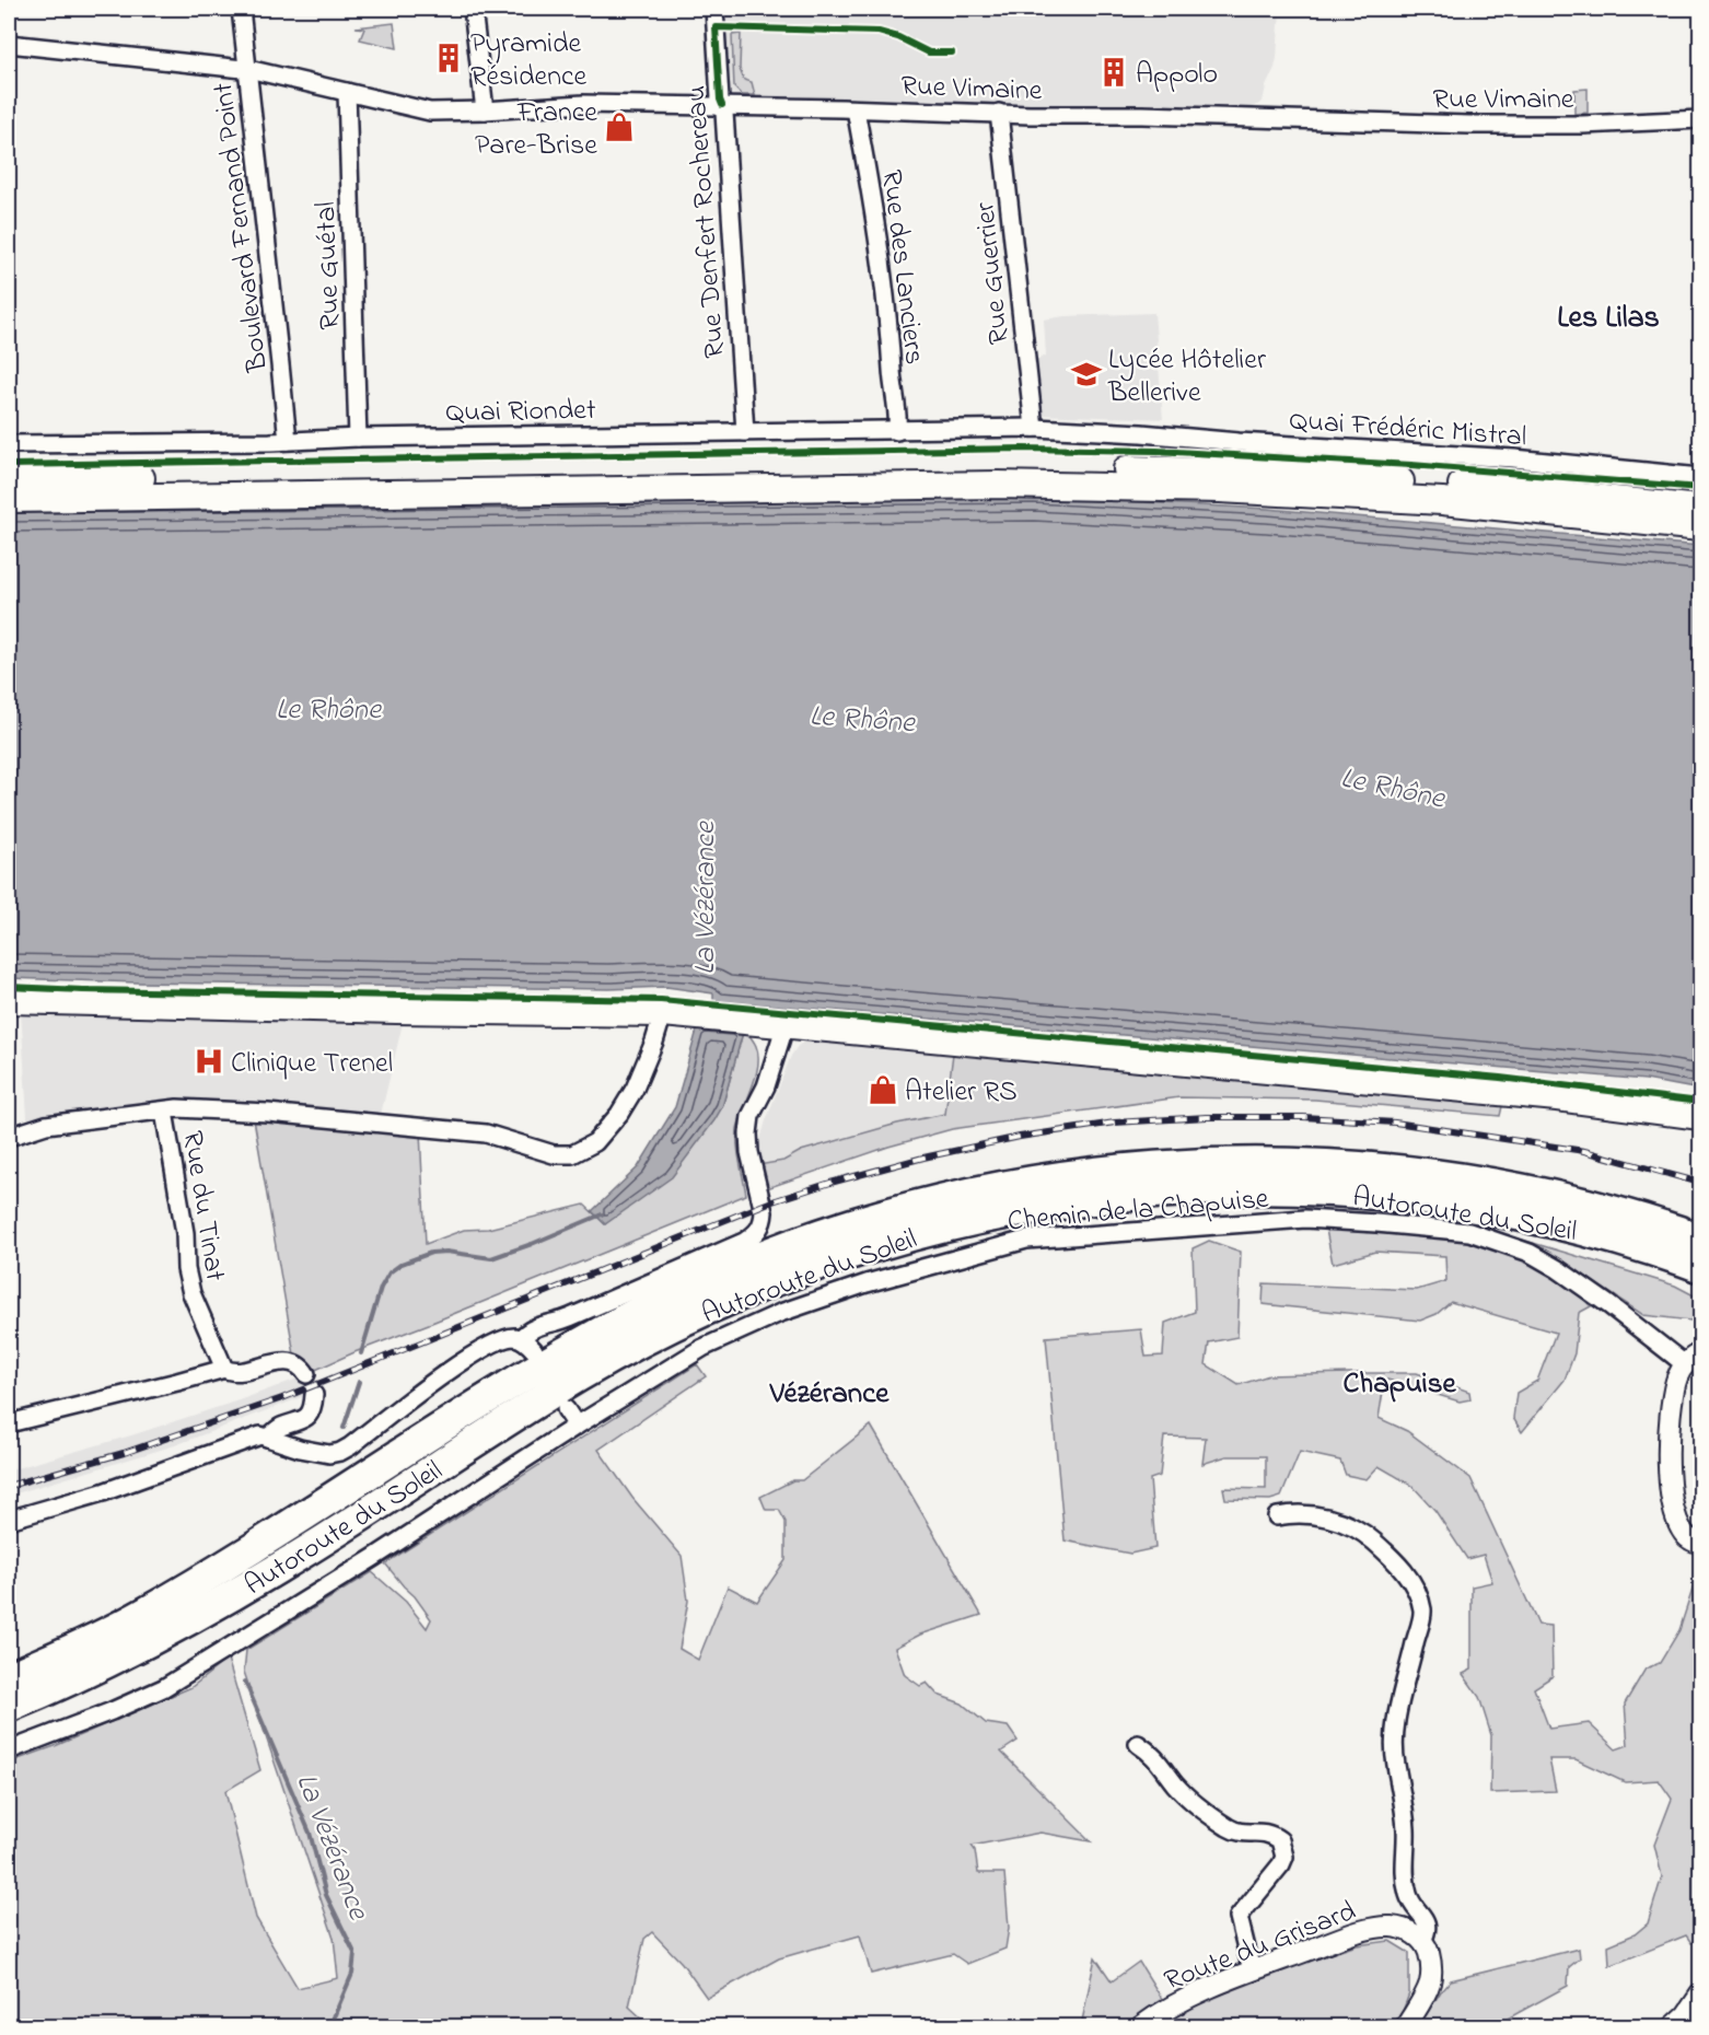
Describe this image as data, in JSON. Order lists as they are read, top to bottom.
{
  "streets": {
    "highway": ["Autoroute du Soleil"],
    "street": [
      "Rue Vimaine",
      "Rue Denfert Rochereau",
      "Boulevard Fernand Point",
      "Rue Guétal",
      "Rue des Lanciers",
      "Rue Guerrier",
      "Quai Riondet",
      "Quai Frédéric Mistral",
      "Rue du Tinat",
      "Chemin de la Chapuise",
      "Route du Grisard"
    ]
  },
  "crossings": [
    ["Rue Vimaine", "Rue Denfert Rochereau"],
    ["Rue Vimaine", "Boulevard Fernand Point"],
    ["Rue Vimaine", "Rue Guétal"],
    ["Rue Vimaine", "Rue des Lanciers"],
    ["Rue Vimaine", "Rue Guerrier"],
    ["Rue Denfert Rochereau", "Quai Riondet"],
    ["Boulevard Fernand Point", "Quai Riondet"],
    ["Rue Guétal", "Quai Riondet"],
    ["Rue des Lanciers", "Quai Riondet"],
    ["Rue Guerrier", "Quai Riondet"],
    ["Rue Guerrier", "Quai Frédéric Mistral"],
    ["Quai Riondet", "Quai Frédéric Mistral"]
  ],
  "districts": ["Les Lilas", "Chapuise", "Vézérance"],
  "water": ["Le Rhône", "La Vézérance"],
  "places": {
    "building": ["Pyramide Résidence", "Appolo"],
    "shop": ["France Pare-Brise", "Atelier RS"],
    "school or university": ["Lycée Hôtelier Bellerive"],
    "hospital": ["Clinique Trenel"]
  }
}
